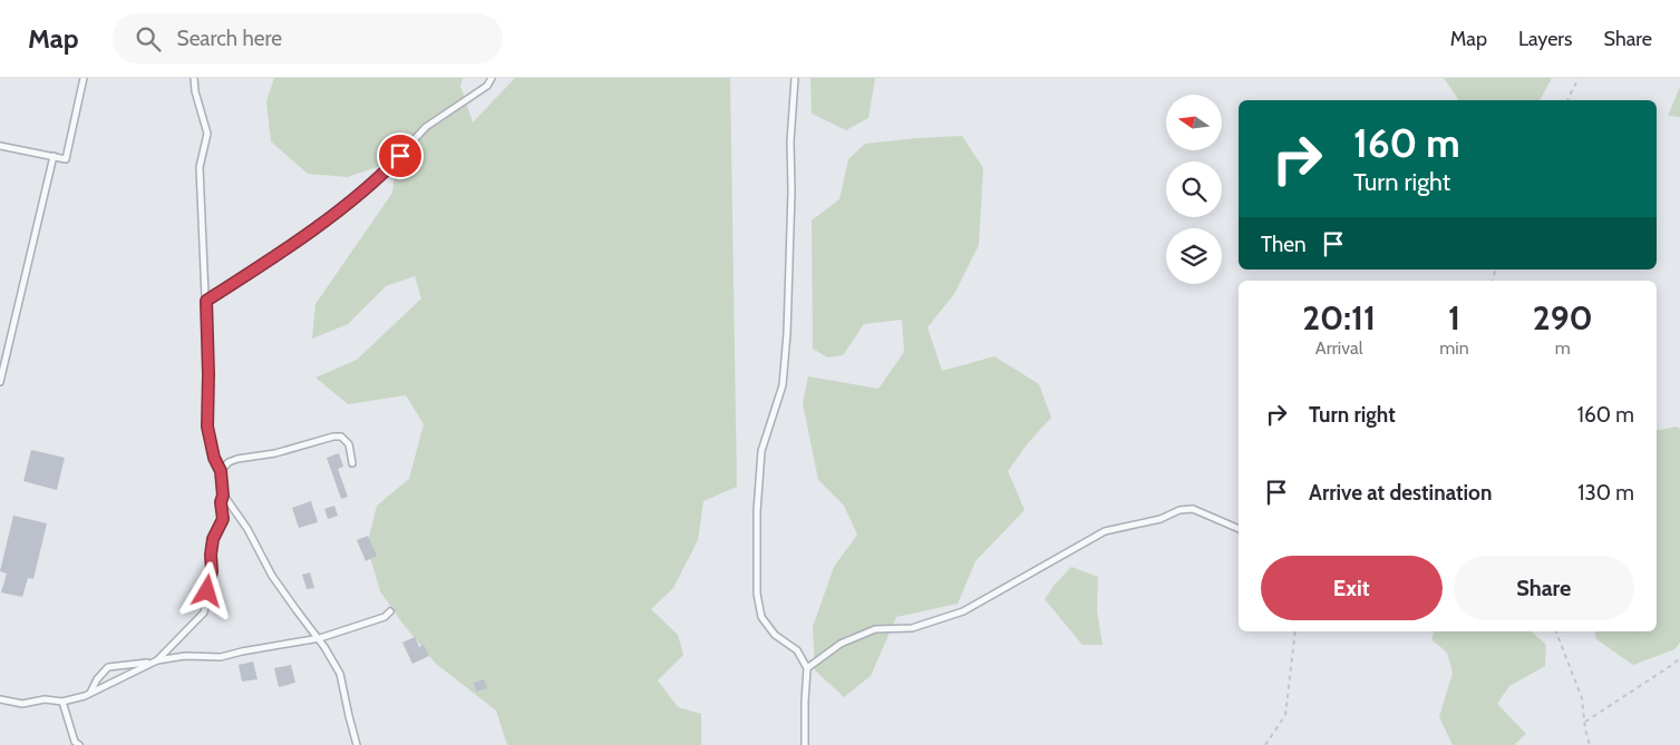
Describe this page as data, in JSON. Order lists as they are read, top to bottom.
{
  "north": "left",
  "page": {
    "header": "Map",
    "search": "Search here",
    "nav": ["Map", "Layers", "Share"],
    "turn": ["160 m", "Turn right"],
    "then": "Then",
    "eta": [
      "20:11",
      "Arrival",
      "1",
      "min",
      "290",
      "m"
    ],
    "list": [
      {
        "name": "Turn right",
        "value": "160 m"
      },
      {
        "name": "Arrive at destination",
        "value": "130 m"
      }
    ],
    "buttons": ["Exit", "Share"]
  }
}
